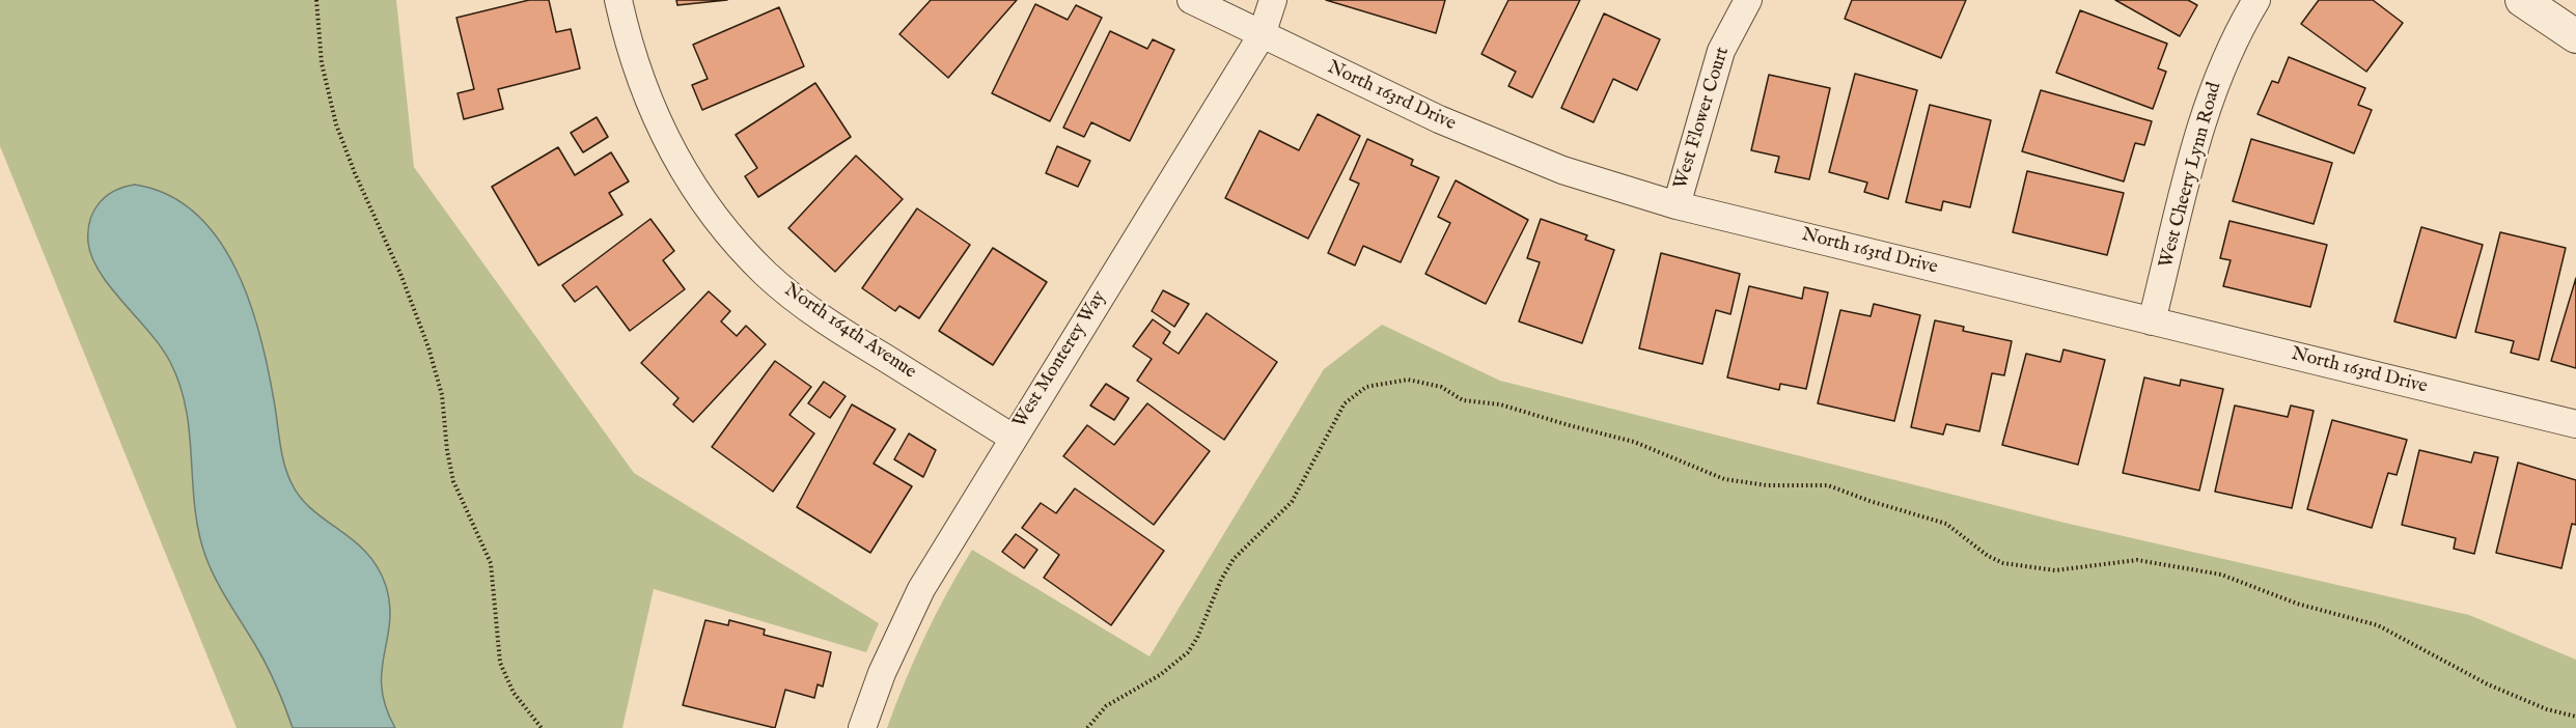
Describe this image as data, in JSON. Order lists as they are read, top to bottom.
{
  "streets": {
    "street": [
      "North 163rd Drive",
      "West Flower Court",
      "West Cheery Lynn Road",
      "North 164th Avenue",
      "West Monterey Way"
    ]
  },
  "crossings": [
    ["North 163rd Drive", "West Flower Court"],
    ["North 163rd Drive", "West Cheery Lynn Road"],
    ["North 163rd Drive", "West Monterey Way"],
    ["North 164th Avenue", "West Monterey Way"]
  ]
}
